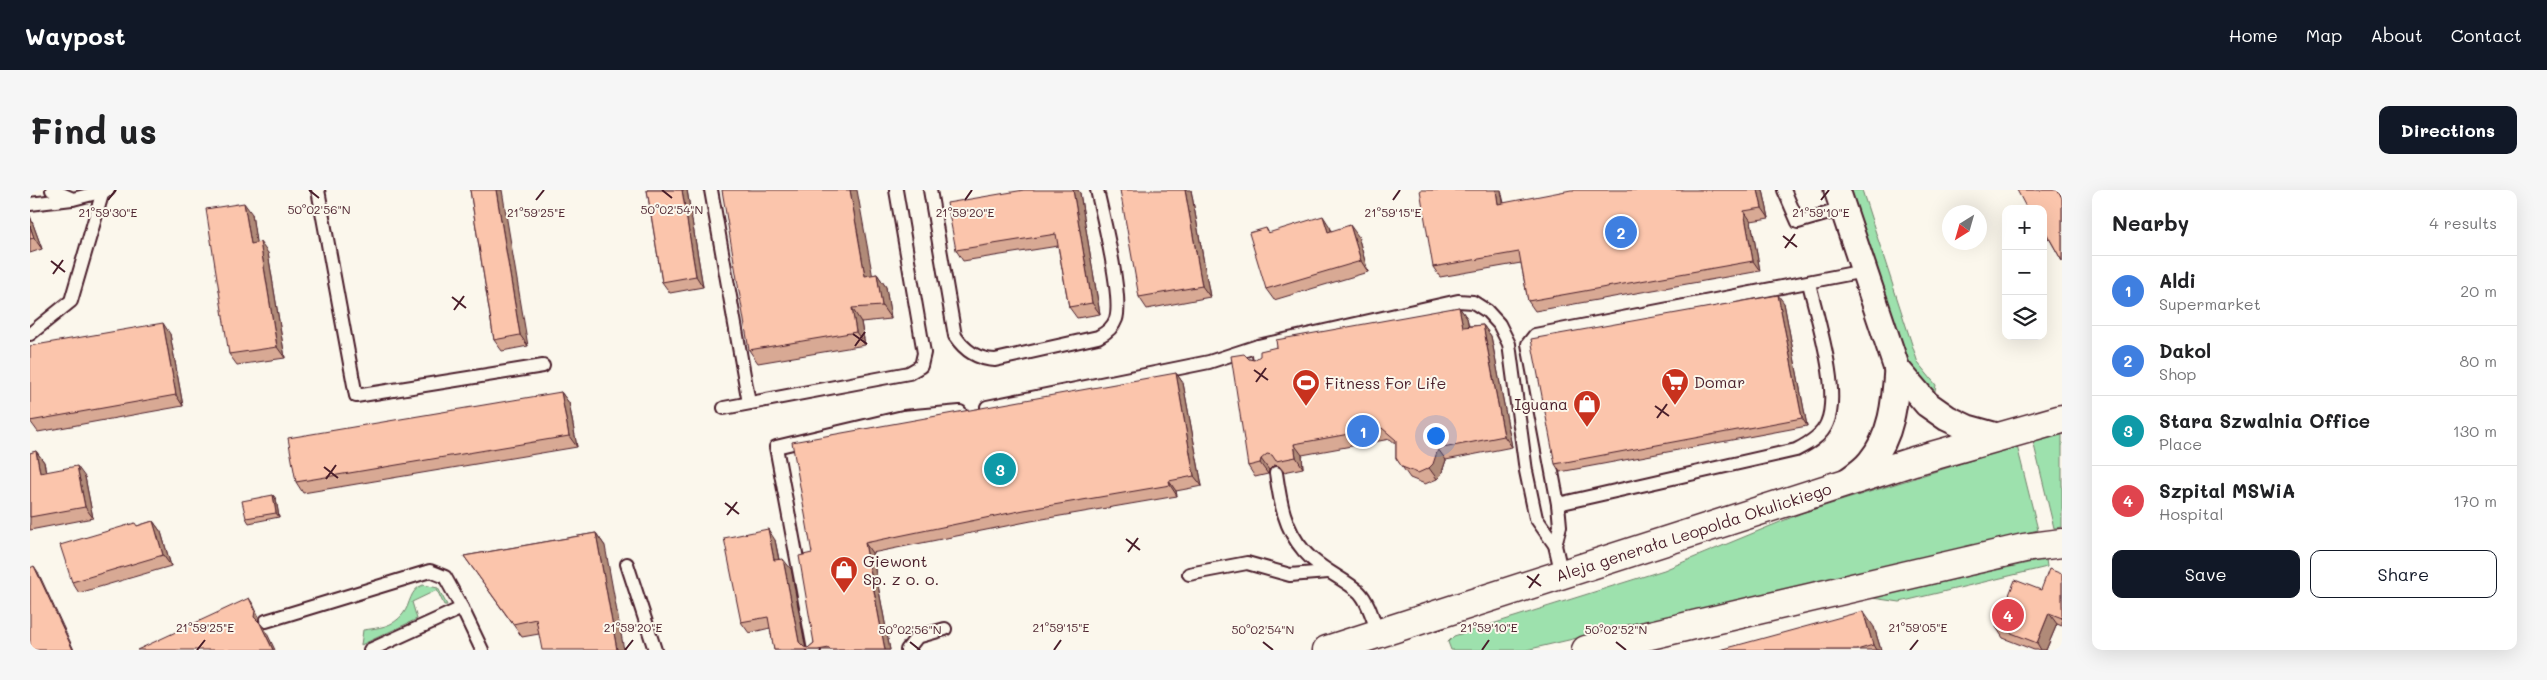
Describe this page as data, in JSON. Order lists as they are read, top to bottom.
{
  "streets": {
    "main road": ["Aleja generała Leopolda Okulickiego"]
  },
  "places": {
    "supermarket": ["Domar"],
    "sports": ["Fitness For Life"],
    "shop": ["Iguana", "Giewont Sp. z o. o."]
  },
  "north": "bottom left",
  "page": {
    "header": "Waypost",
    "nav": [
      "Home",
      "Map",
      "About",
      "Contact"
    ],
    "buttons": [
      "Directions",
      ["Save", "Share"]
    ],
    "title": "Find us",
    "heading": ["Nearby", "4 results"],
    "map_buttons": ["+", "−"],
    "pins": [
      "2",
      "1",
      "3",
      "4"
    ],
    "list": [
      {
        "mark": "1",
        "name": "Aldi",
        "note": "Supermarket",
        "value": "20 m"
      },
      {
        "mark": "2",
        "name": "Dakol",
        "note": "Shop",
        "value": "80 m"
      },
      {
        "mark": "3",
        "name": "Stara Szwalnia Office",
        "note": "Place",
        "value": "130 m"
      },
      {
        "mark": "4",
        "name": "Szpital MSWiA",
        "note": "Hospital",
        "value": "170 m"
      }
    ]
  },
  "coordinates": [
    "50°02'56\"N",
    "50°02'54\"N",
    "21°59'30\"E",
    "21°59'25\"E",
    "21°59'20\"E",
    "21°59'15\"E",
    "21°59'10\"E",
    "21°59'05\"E",
    "50°02'52\"N"
  ]
}
